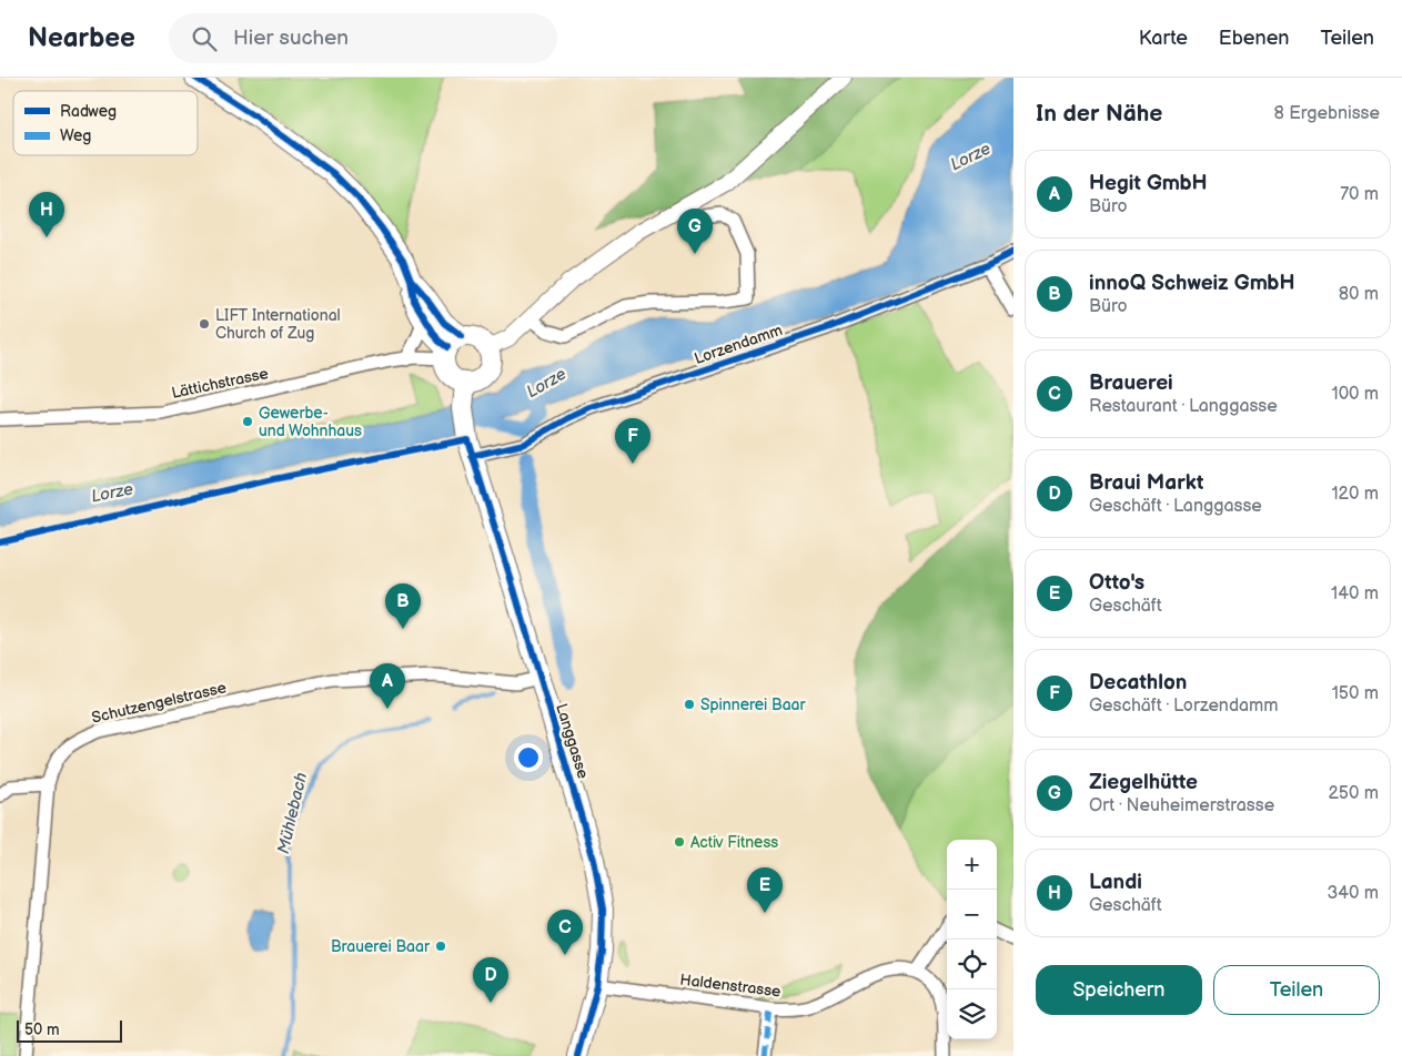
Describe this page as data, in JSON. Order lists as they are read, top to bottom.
{
  "streets": {
    "main road": ["Langgasse"],
    "street": [
      "Lorzendamm",
      "Lättichstrasse",
      "Schutzengelstrasse",
      "Haldenstrasse"
    ]
  },
  "crossings": [
    ["Lorzendamm", "Langgasse"],
    ["Lättichstrasse", "Langgasse"],
    ["Schutzengelstrasse", "Langgasse"],
    ["Langgasse", "Haldenstrasse"]
  ],
  "water": ["Lorze", "Mühlebach"],
  "places": [
    "LIFT International Church of Zug",
    "Gewerbe- und Wohnhaus",
    "Spinnerei Baar",
    "Activ Fitness",
    "Brauerei Baar"
  ],
  "legend": ["Radweg", "Weg"],
  "scale_bar": "50 m",
  "page": {
    "header": "Nearbee",
    "search": "Hier suchen",
    "nav": ["Karte", "Ebenen", "Teilen"],
    "heading": ["In der Nähe", "8 Ergebnisse"],
    "list": [
      {
        "mark": "A",
        "name": "Hegit GmbH",
        "note": "Büro",
        "value": "70 m"
      },
      {
        "mark": "B",
        "name": "innoQ Schweiz GmbH",
        "note": "Büro",
        "value": "80 m"
      },
      {
        "mark": "C",
        "name": "Brauerei",
        "note": "Restaurant · Langgasse",
        "value": "100 m"
      },
      {
        "mark": "D",
        "name": "Braui Markt",
        "note": "Geschäft · Langgasse",
        "value": "120 m"
      },
      {
        "mark": "E",
        "name": "Otto's",
        "note": "Geschäft",
        "value": "140 m"
      },
      {
        "mark": "F",
        "name": "Decathlon",
        "note": "Geschäft · Lorzendamm",
        "value": "150 m"
      },
      {
        "mark": "G",
        "name": "Ziegelhütte",
        "note": "Ort · Neuheimerstrasse",
        "value": "250 m"
      },
      {
        "mark": "H",
        "name": "Landi",
        "note": "Geschäft",
        "value": "340 m"
      }
    ],
    "pins": [
      "H",
      "G",
      "F",
      "B",
      "A",
      "E",
      "C",
      "D"
    ],
    "map_buttons": ["+", "−"],
    "buttons": ["Speichern", "Teilen"],
    "scale": "50 m"
  }
}
